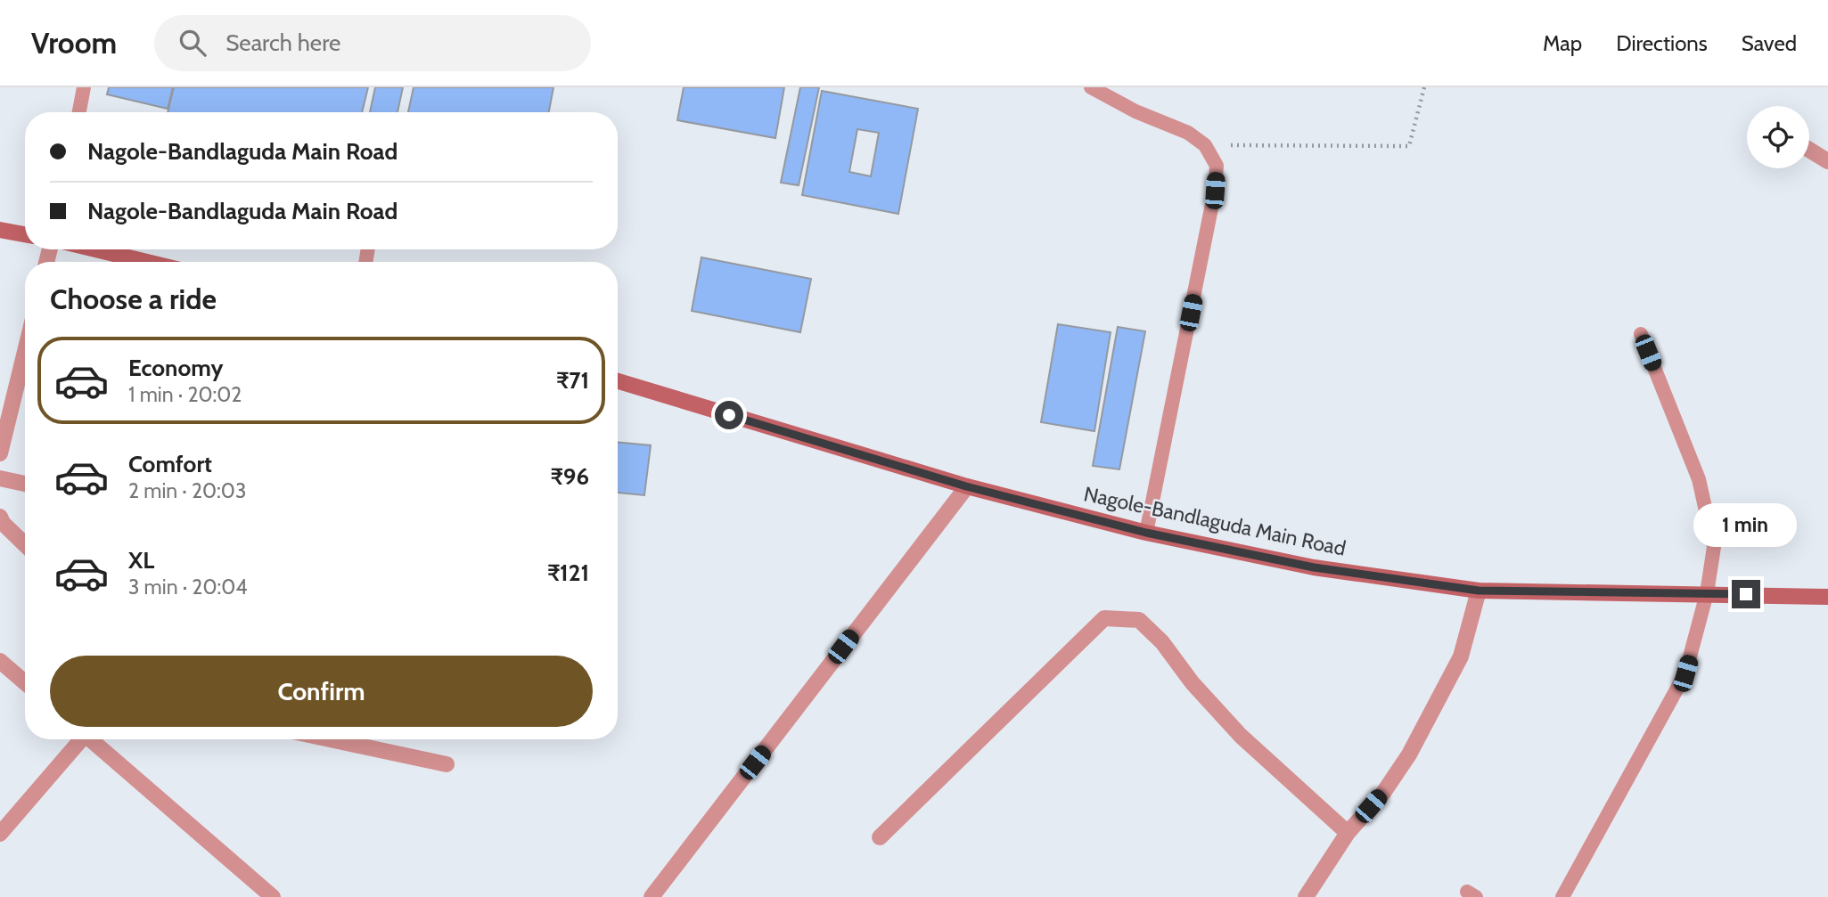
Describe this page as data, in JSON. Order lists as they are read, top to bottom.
{
  "streets": {
    "street": ["Nagole-Bandlaguda Main Road"]
  },
  "page": {
    "header": "Vroom",
    "search": "Search here",
    "nav": ["Map", "Directions", "Saved"],
    "banner": ["Nagole-Bandlaguda Main Road", "Nagole-Bandlaguda Main Road"],
    "heading": "Choose a ride",
    "list": [
      {
        "name": "Economy",
        "note": "1 min · 20:02",
        "value": "₹71"
      },
      {
        "name": "Comfort",
        "note": "2 min · 20:03",
        "value": "₹96"
      },
      {
        "name": "XL",
        "note": "3 min · 20:04",
        "value": "₹121"
      }
    ],
    "bubble": "1 min",
    "buttons": "Confirm"
  }
}
